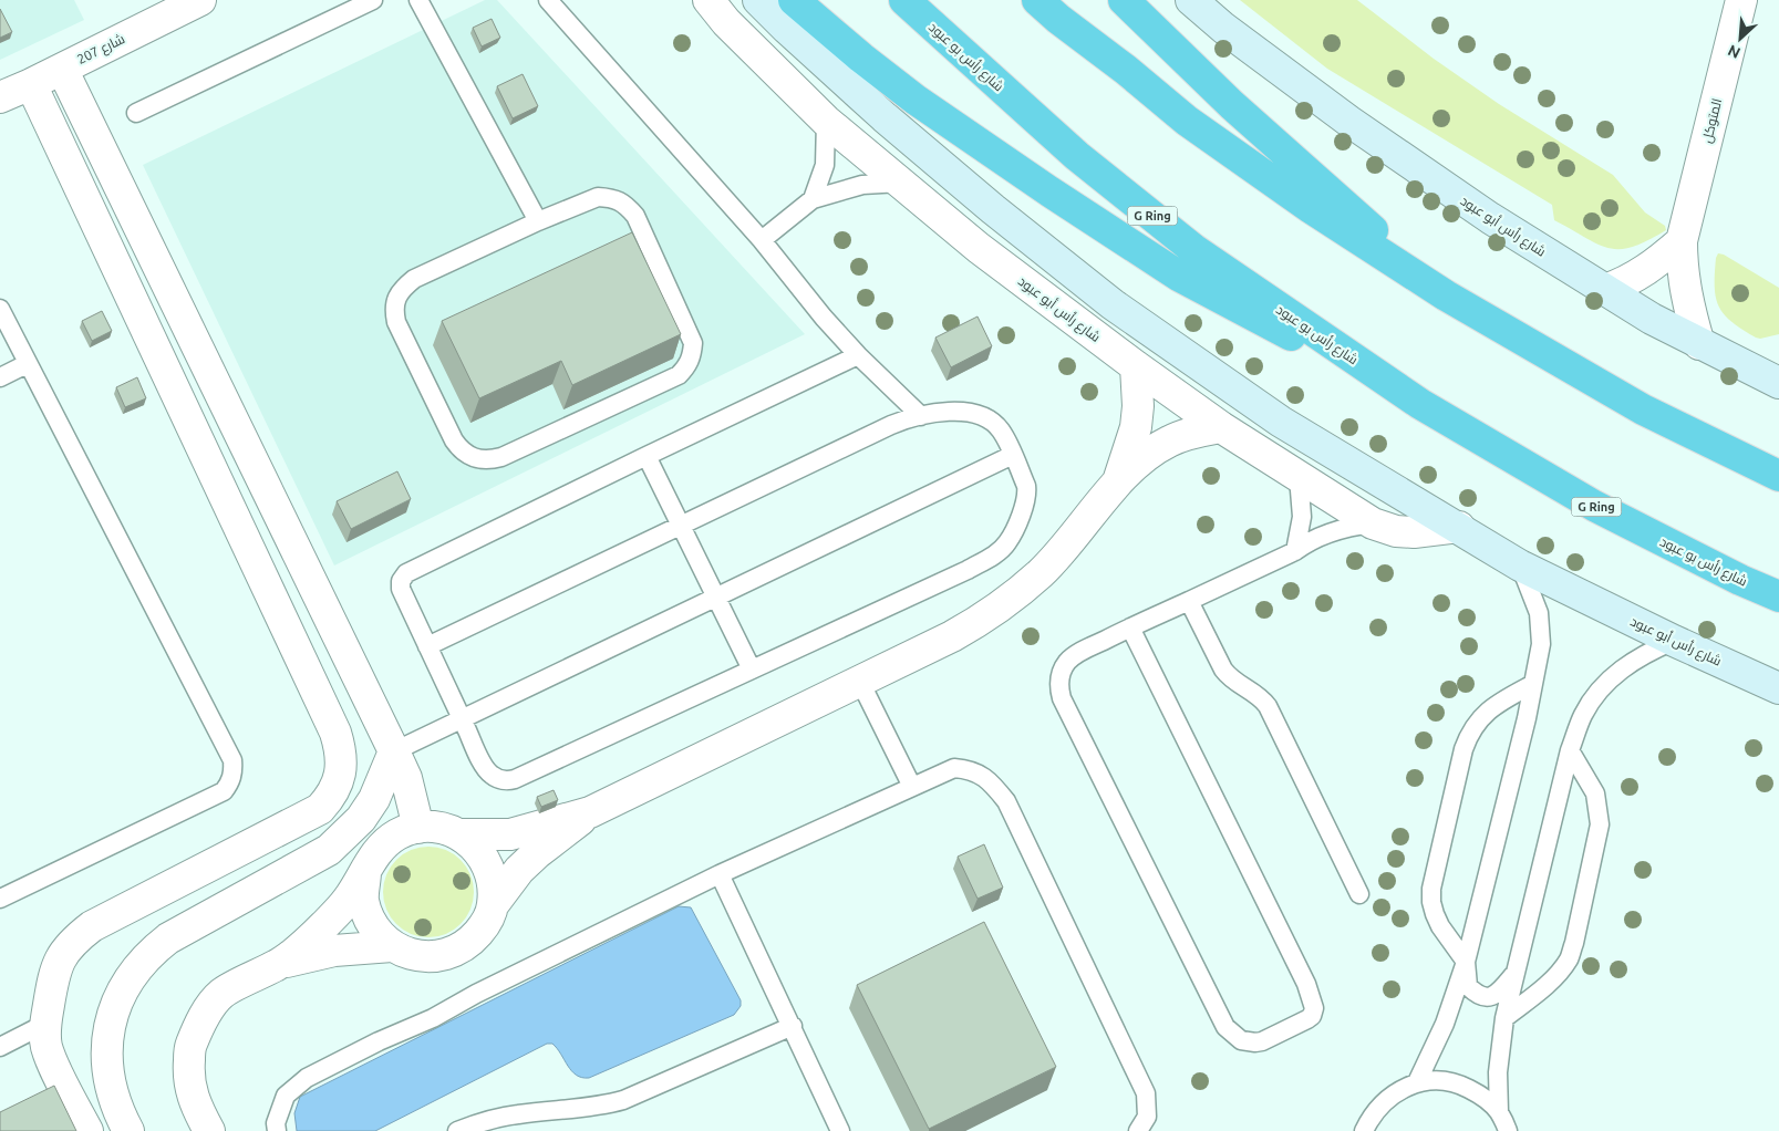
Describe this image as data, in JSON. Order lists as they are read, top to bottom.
{
  "streets": {
    "highway": ["شارع رأس بو عبود", "G Ring"],
    "street": ["شارع 207", "المتوكل", "شارع رأس أبو عبود"]
  },
  "crossings": [
    ["المتوكل", "شارع رأس أبو عبود"]
  ],
  "north": "bottom left"
}
